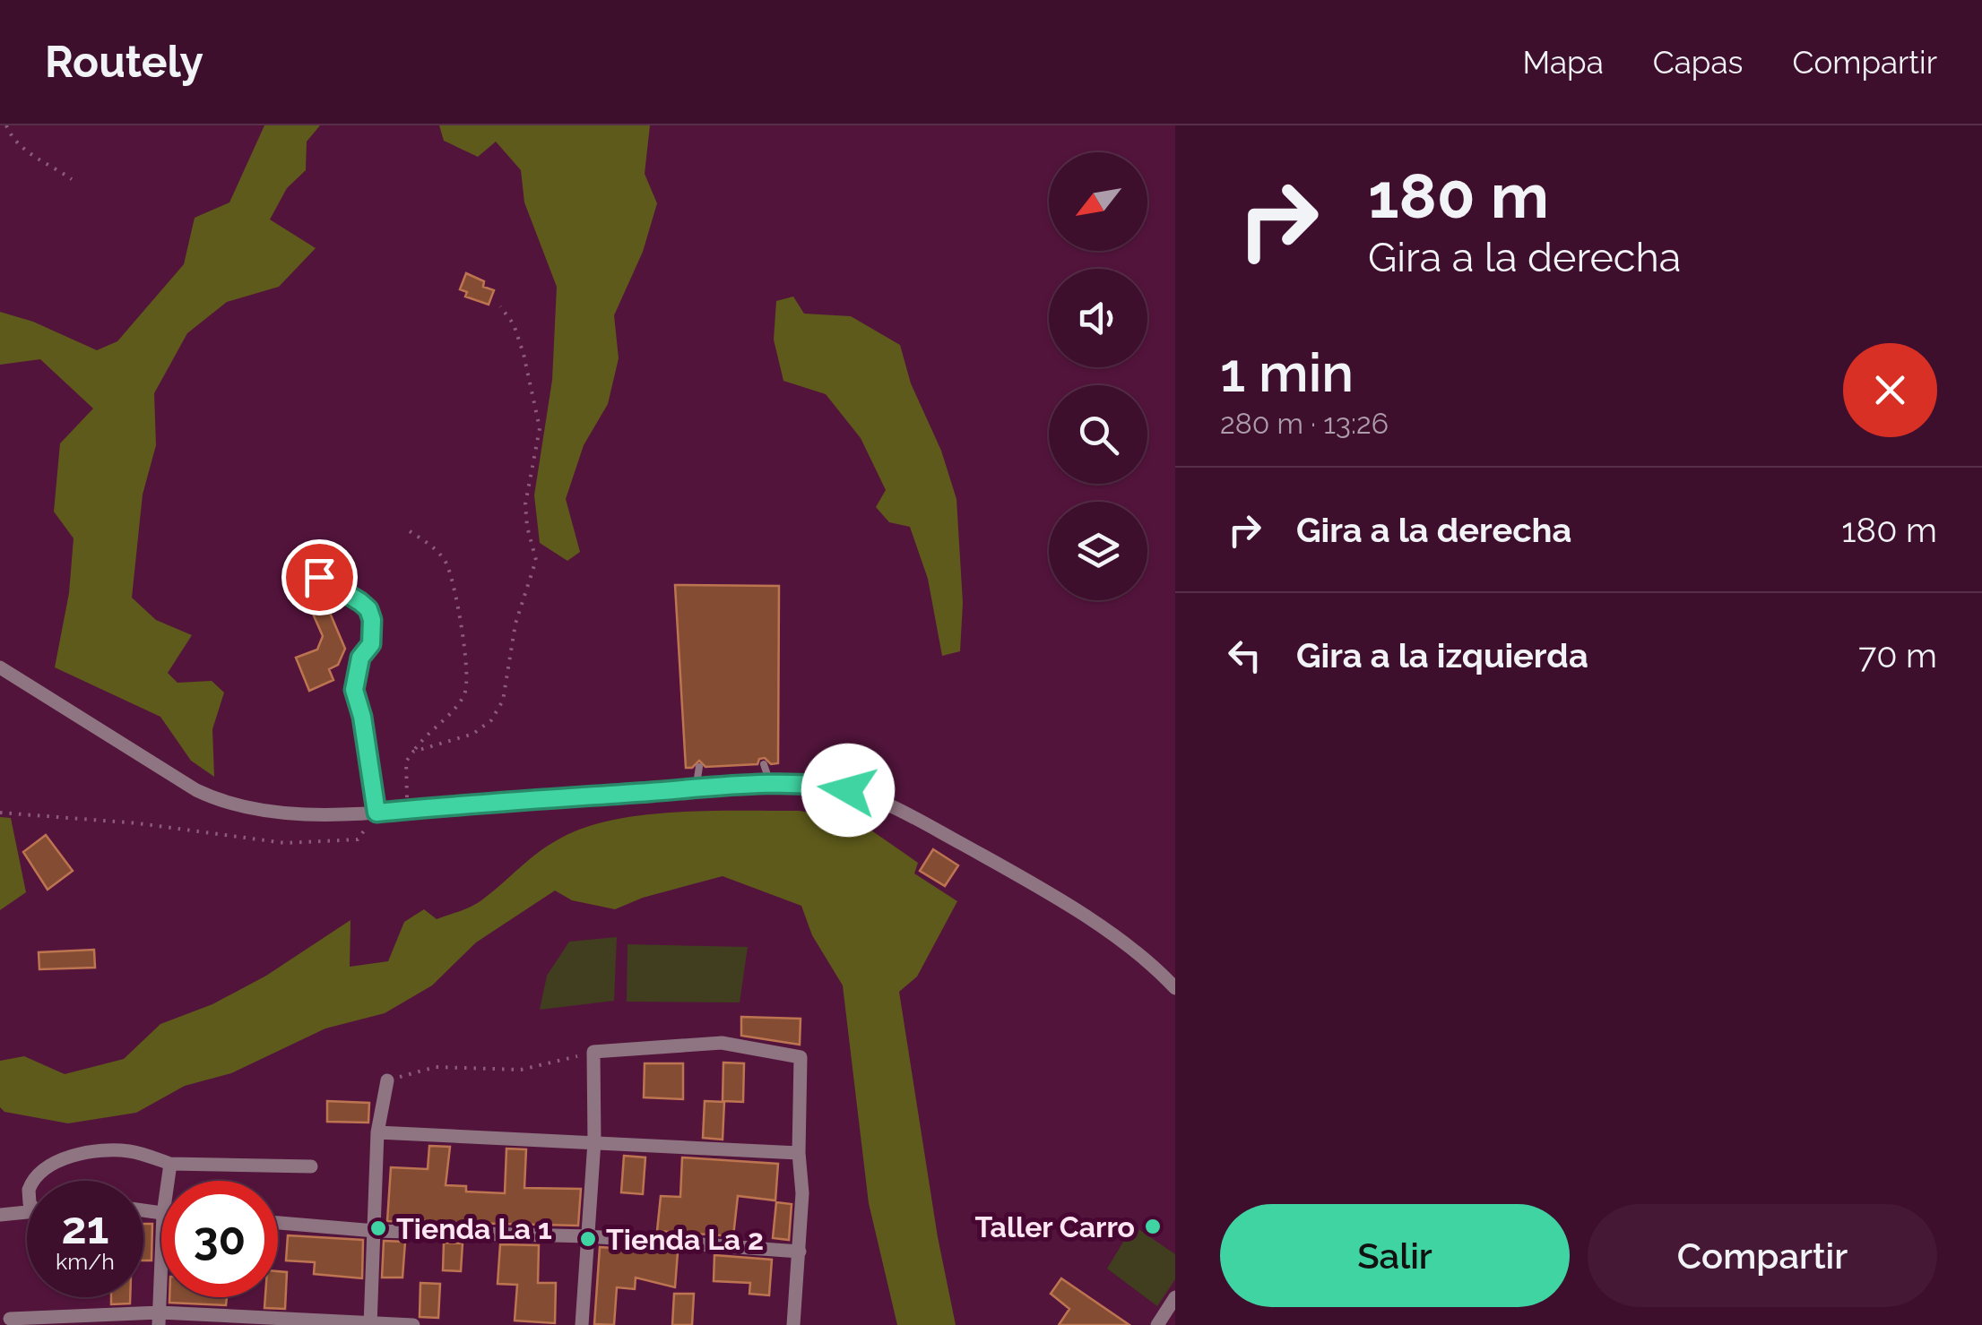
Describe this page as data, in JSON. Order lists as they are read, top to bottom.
{
  "places": ["Taller Carro", "Tienda La 1", "Tienda La 2"],
  "north": "bottom left",
  "page": {
    "header": "Routely",
    "nav": ["Mapa", "Capas", "Compartir"],
    "turn": ["180 m", "Gira a la derecha"],
    "heading": ["1 min", "280 m · 13:26"],
    "list": [
      {
        "name": "Gira a la derecha",
        "value": "180 m"
      },
      {
        "name": "Gira a la izquierda",
        "value": "70 m"
      }
    ],
    "speed": "21 km/h",
    "limit": "30",
    "buttons": ["Salir", "Compartir"]
  }
}
